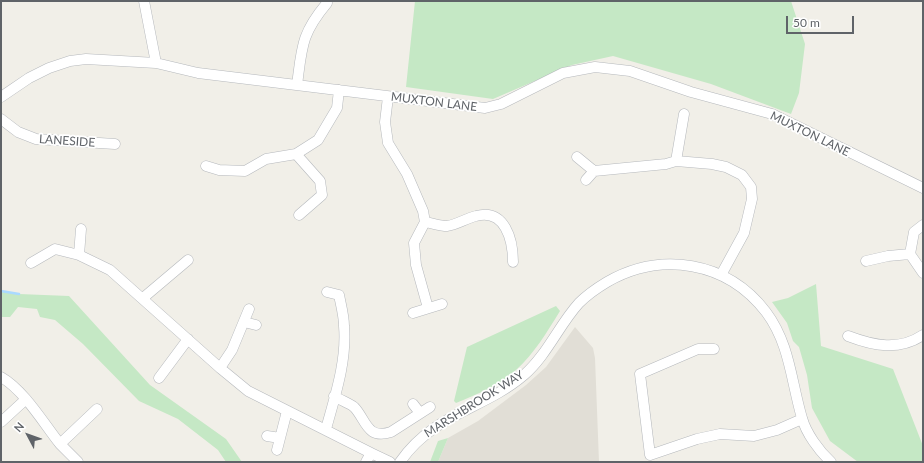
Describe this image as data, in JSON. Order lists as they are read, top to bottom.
{
  "streets": {
    "street": ["MUXTON LANE", "LANESIDE", "MARSHBROOK WAY"]
  },
  "scale_bar": "50 m",
  "north": "top left"
}
